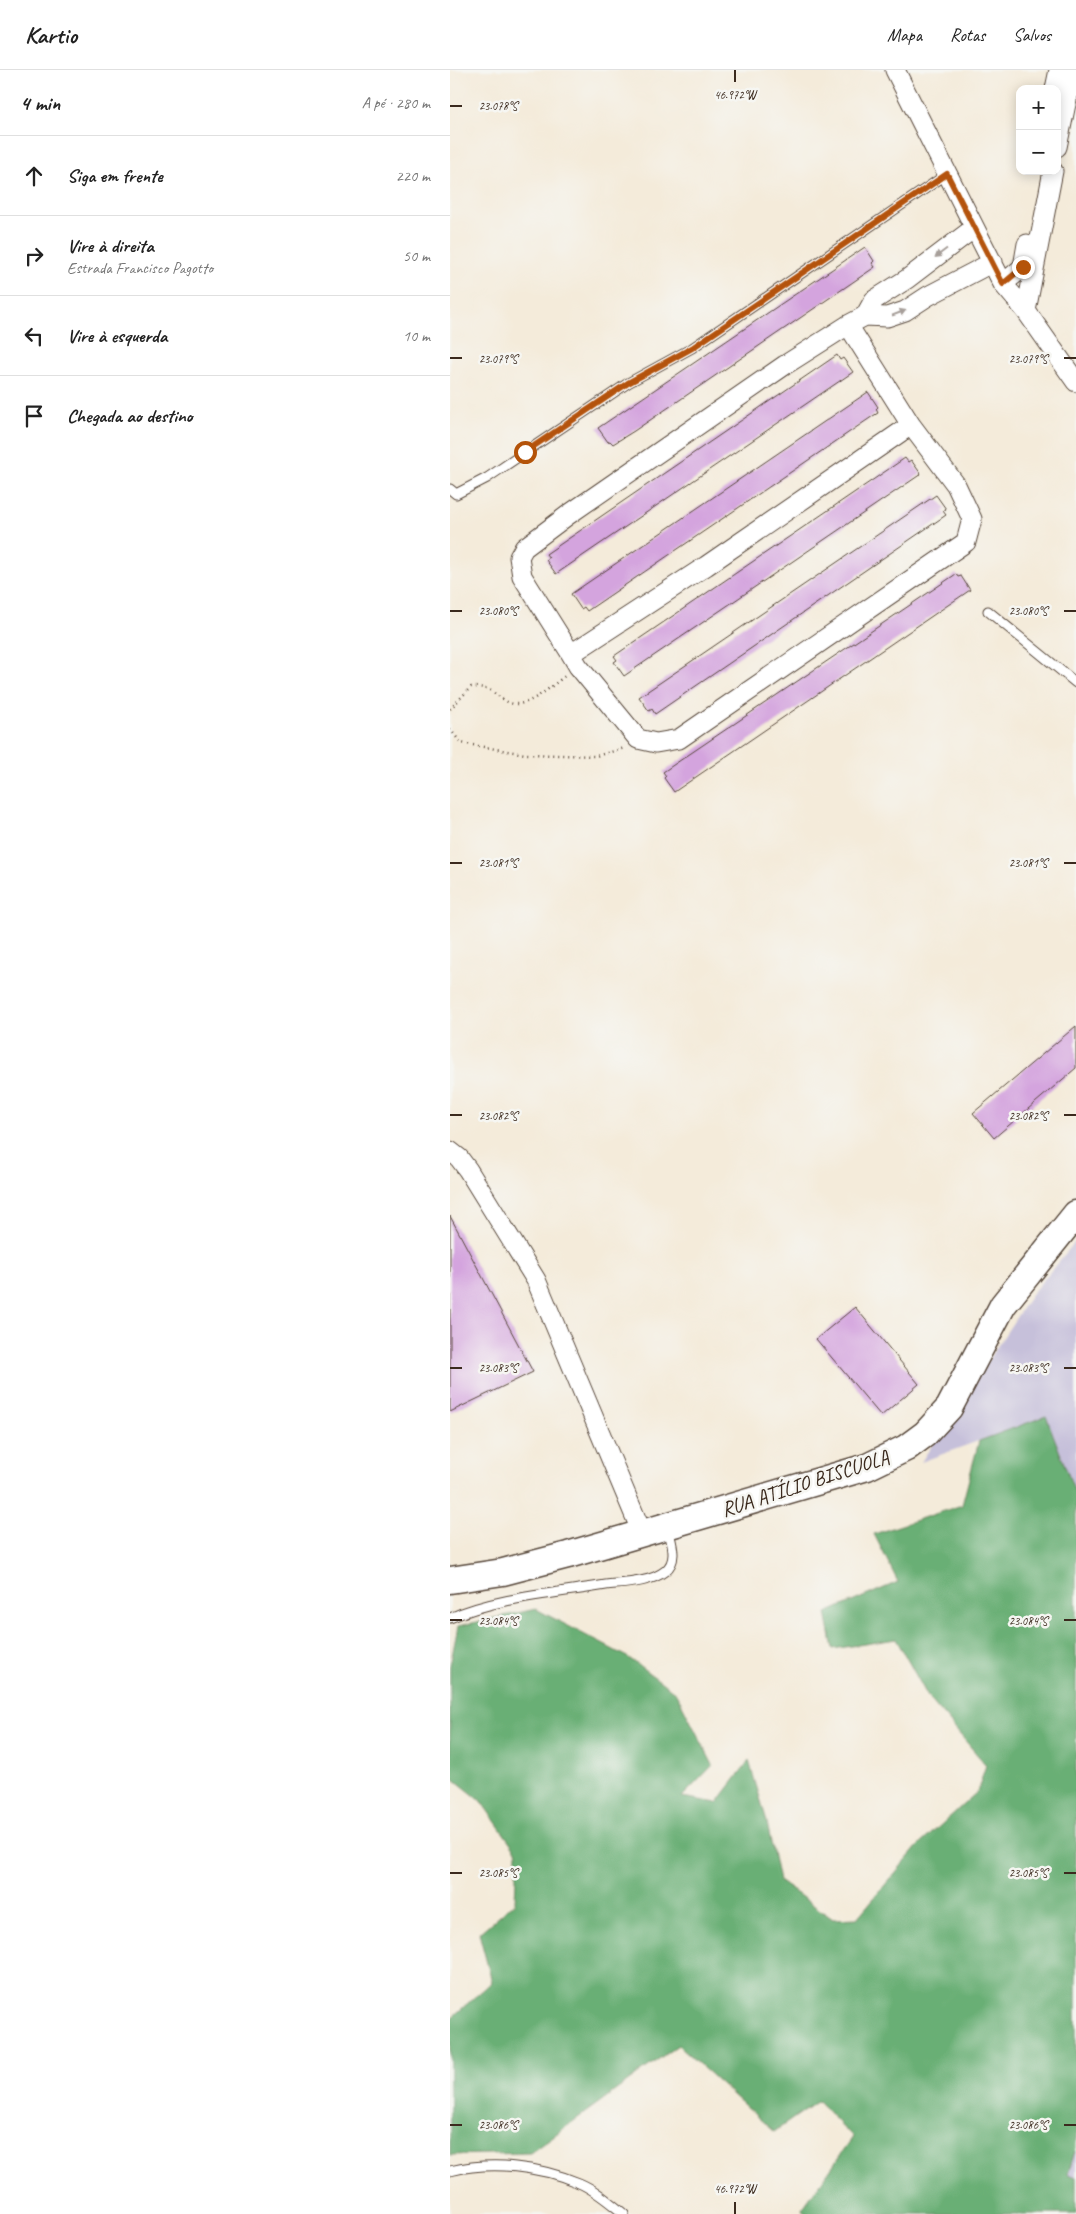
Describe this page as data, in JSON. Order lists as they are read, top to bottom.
{
  "streets": {
    "street": ["RUA ATÍLIO BISCUOLA"]
  },
  "page": {
    "header": "Kartio",
    "nav": ["Mapa", "Rotas", "Salvos"],
    "heading": ["4 min", "A pé · 280 m"],
    "map_buttons": ["+", "−"],
    "list": [
      ["Siga em frente", "220 m"],
      ["Vire à direita", "Estrada Francisco Pagotto", "50 m"],
      ["Vire à esquerda", "10 m"],
      "Chegada ao destino"
    ]
  },
  "coordinates": [
    "46.972°W",
    "23.078°S",
    "23.079°S",
    "23.080°S",
    "23.081°S",
    "23.082°S",
    "23.083°S",
    "23.084°S",
    "23.085°S",
    "23.086°S"
  ]
}
